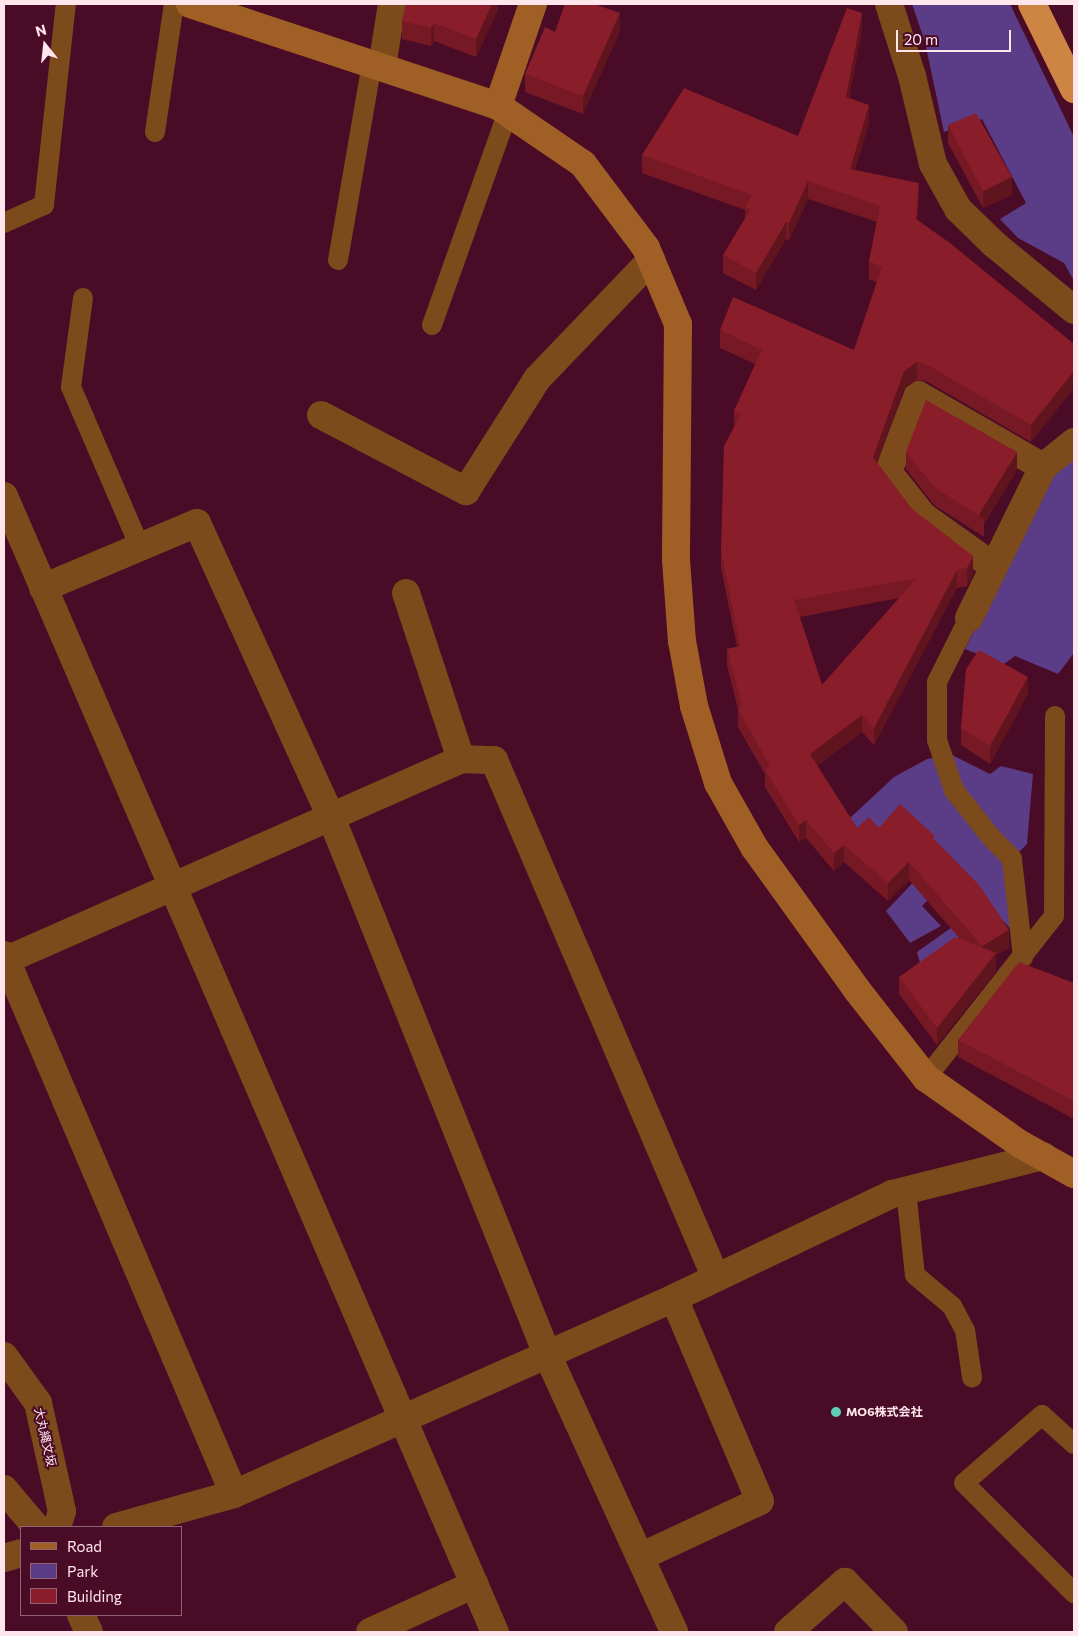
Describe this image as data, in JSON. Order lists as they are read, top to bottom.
{
  "streets": {
    "street": ["大丸縄文坂"]
  },
  "places": ["MO6株式会社"],
  "legend": ["Road", "Park", "Building"],
  "scale_bar": "20 m",
  "north": "top"
}
